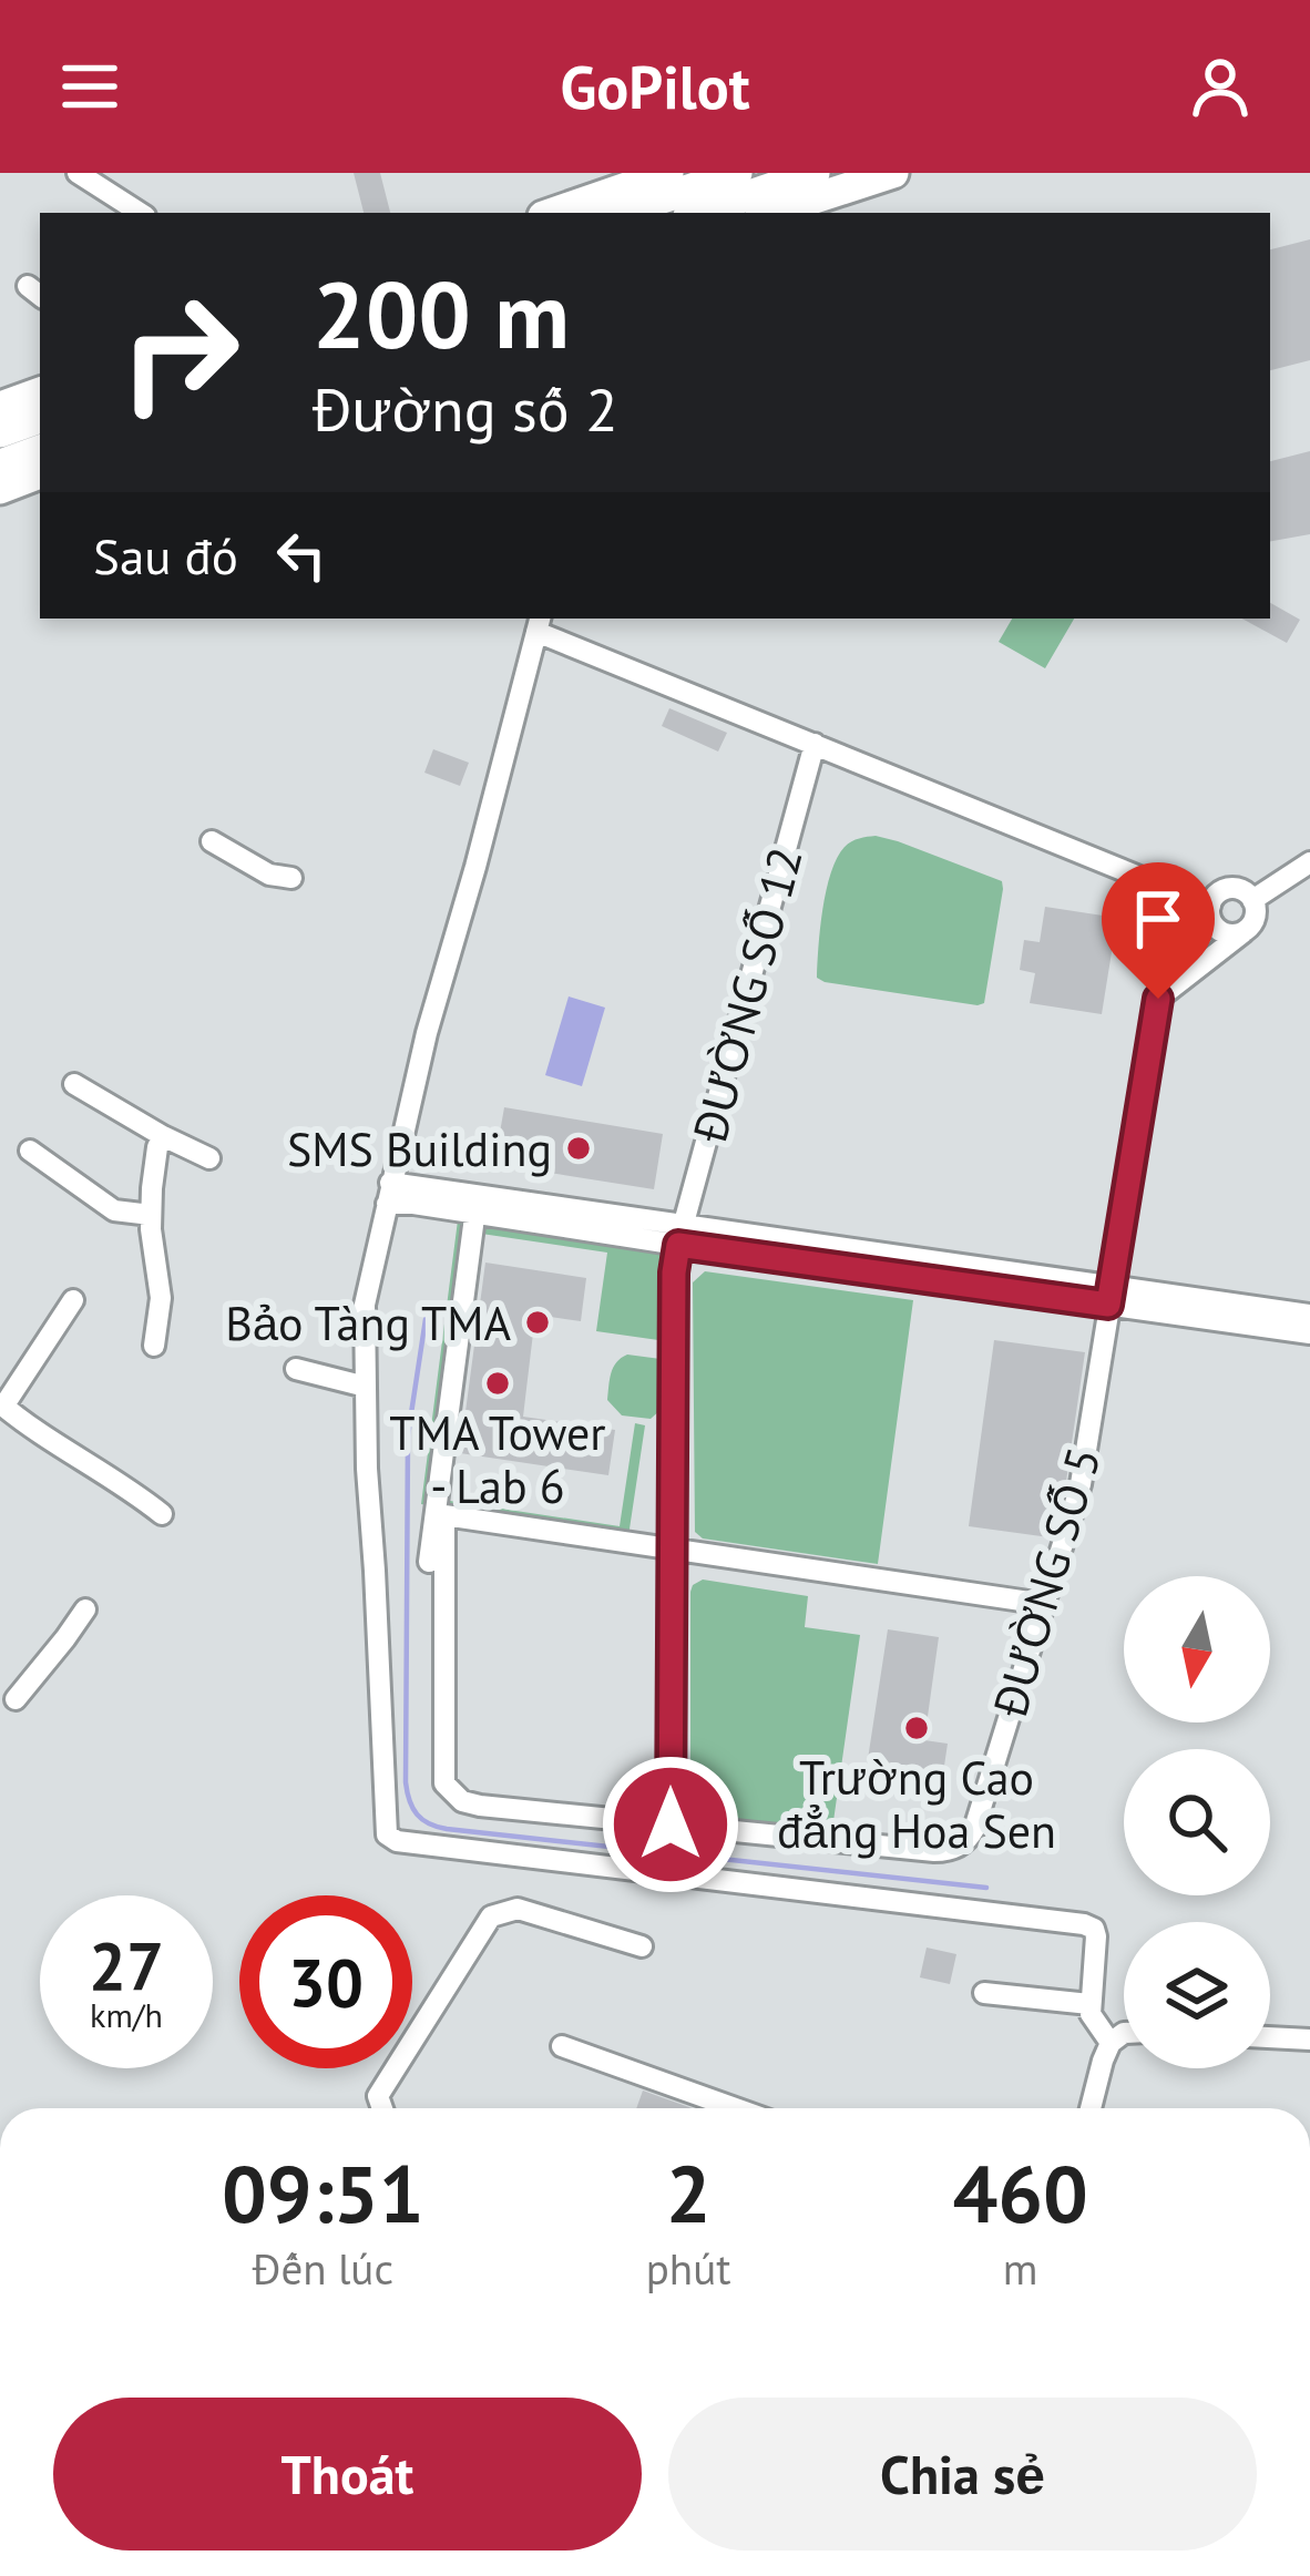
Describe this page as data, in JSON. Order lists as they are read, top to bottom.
{
  "streets": {
    "street": ["ĐƯỜNG SỐ 12", "ĐƯỜNG SỐ 5"]
  },
  "crossings": [
    ["ĐƯỜNG SỐ 12", "ĐƯỜNG SỐ 5"]
  ],
  "places": [
    "SMS Building",
    "Bảo Tàng TMA",
    "TMA Tower - Lab 6",
    "Trường Cao đẳng Hoa Sen"
  ],
  "north": "bottom",
  "page": {
    "header": "GoPilot",
    "turn": ["200 m", "Đường số 2"],
    "then": "Sau đó",
    "speed": "27 km/h",
    "limit": "30",
    "eta": [
      "09:51",
      "Đến lúc",
      "2",
      "phút",
      "460",
      "m"
    ],
    "buttons": ["Thoát", "Chia sẻ"]
  }
}
